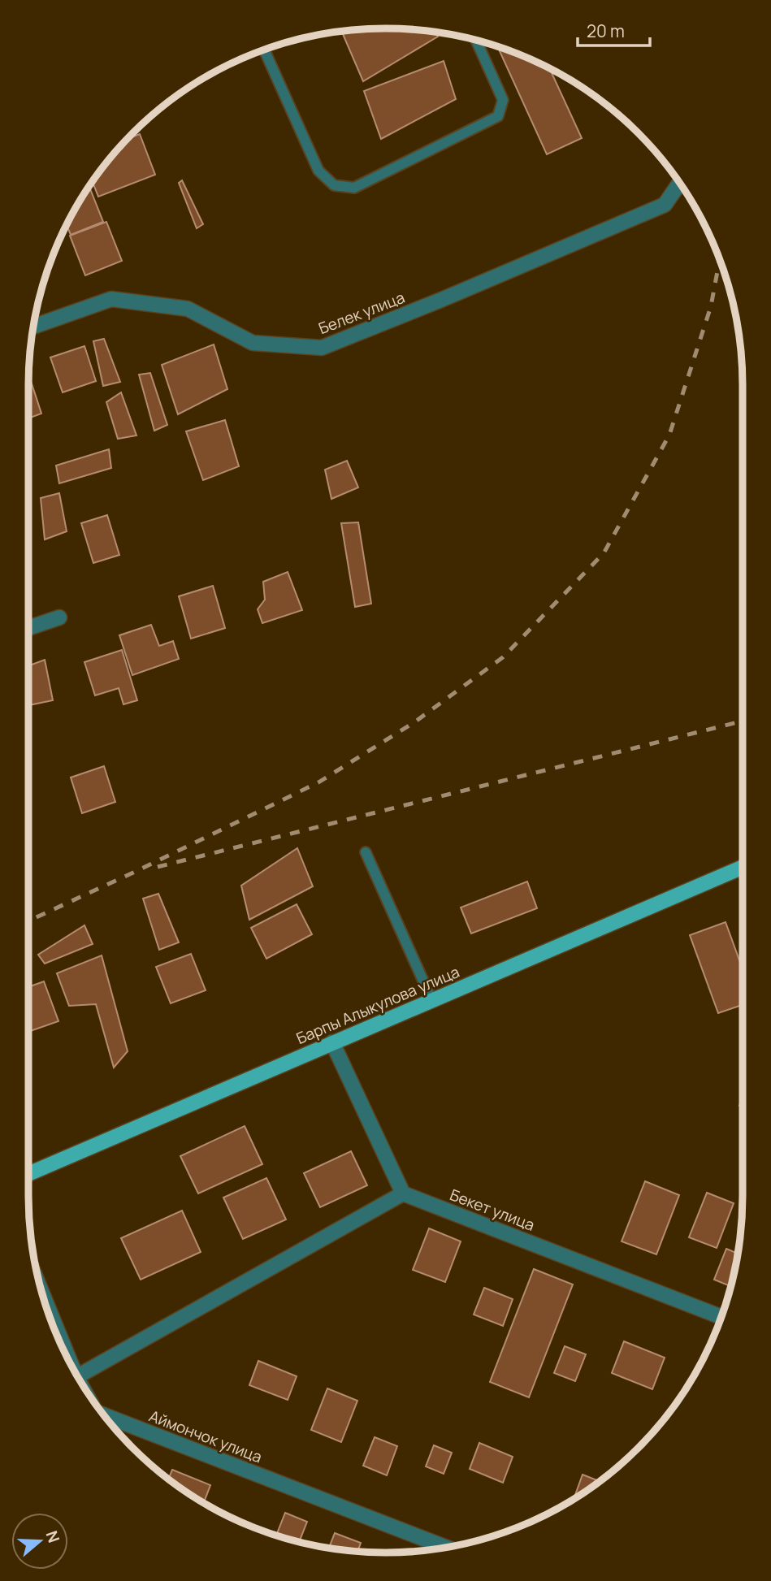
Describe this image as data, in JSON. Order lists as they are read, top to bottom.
{
  "streets": {
    "main road": ["Барпы Алыкулова улица"],
    "street": ["Белек улица", "Бекет улица", "Аймончок улица"]
  },
  "scale_bar": "20 m",
  "north": "right"
}
